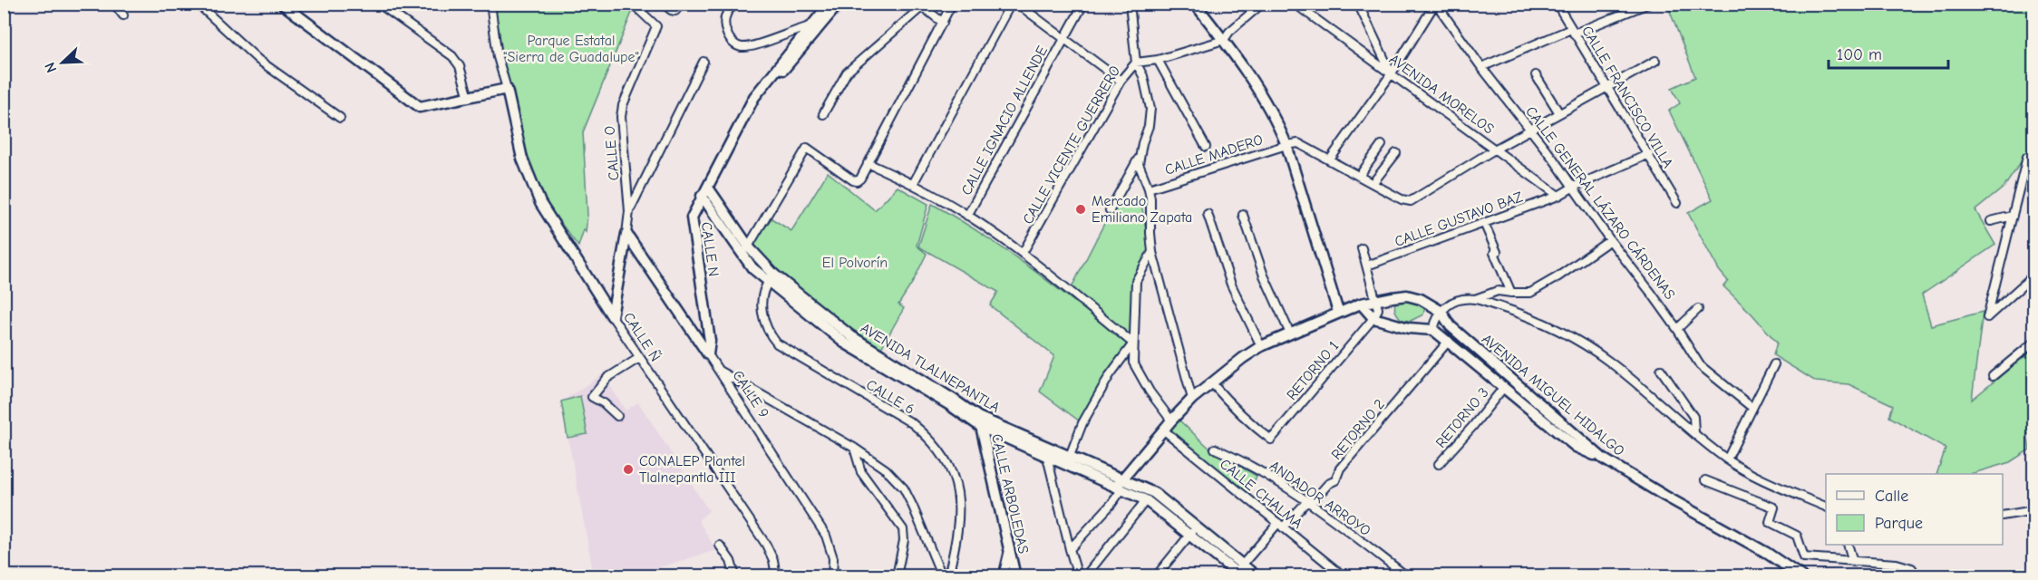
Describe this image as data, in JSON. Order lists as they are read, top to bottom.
{
  "streets": {
    "street": [
      "AVENIDA MORELOS",
      "CALLE FRANCISCO VILLA",
      "CALLE IGNACIO ALLENDE",
      "CALLE VICENTE GUERRERO",
      "CALLE O",
      "CALLE MADERO",
      "CALLE GENERAL LÁZARO CÁRDENAS",
      "CALLE GUSTAVO BAZ",
      "CALLE N",
      "CALLE Ñ",
      "AVENIDA TLALNEPANTLA",
      "RETORNO 1",
      "CALLE 9",
      "AVENIDA MIGUEL HIDALGO",
      "CALLE 6",
      "RETORNO 3",
      "RETORNO 2",
      "CALLE ARBOLEDAS",
      "CALLE CHALMA",
      "ANDADOR ARROYO"
    ]
  },
  "crossings": [
    ["AVENIDA MORELOS", "CALLE GUSTAVO BAZ"],
    ["CALLE O", "CALLE Ñ"],
    ["CALLE N", "AVENIDA TLALNEPANTLA"],
    ["CALLE N", "CALLE 9"],
    ["CALLE Ñ", "CALLE 9"],
    ["AVENIDA TLALNEPANTLA", "CALLE 6"],
    ["AVENIDA TLALNEPANTLA", "RETORNO 2"],
    ["AVENIDA TLALNEPANTLA", "CALLE ARBOLEDAS"],
    ["RETORNO 2", "CALLE CHALMA"],
    ["RETORNO 2", "ANDADOR ARROYO"]
  ],
  "parks": ["Parque Estatal \"Sierra de Guadalupe\"", "El Polvorín"],
  "places": ["Mercado Emiliano Zapata", "CONALEP Plantel Tlalnepantla III"],
  "legend": ["Calle", "Parque"],
  "scale_bar": "100 m",
  "north": "bottom left"
}
